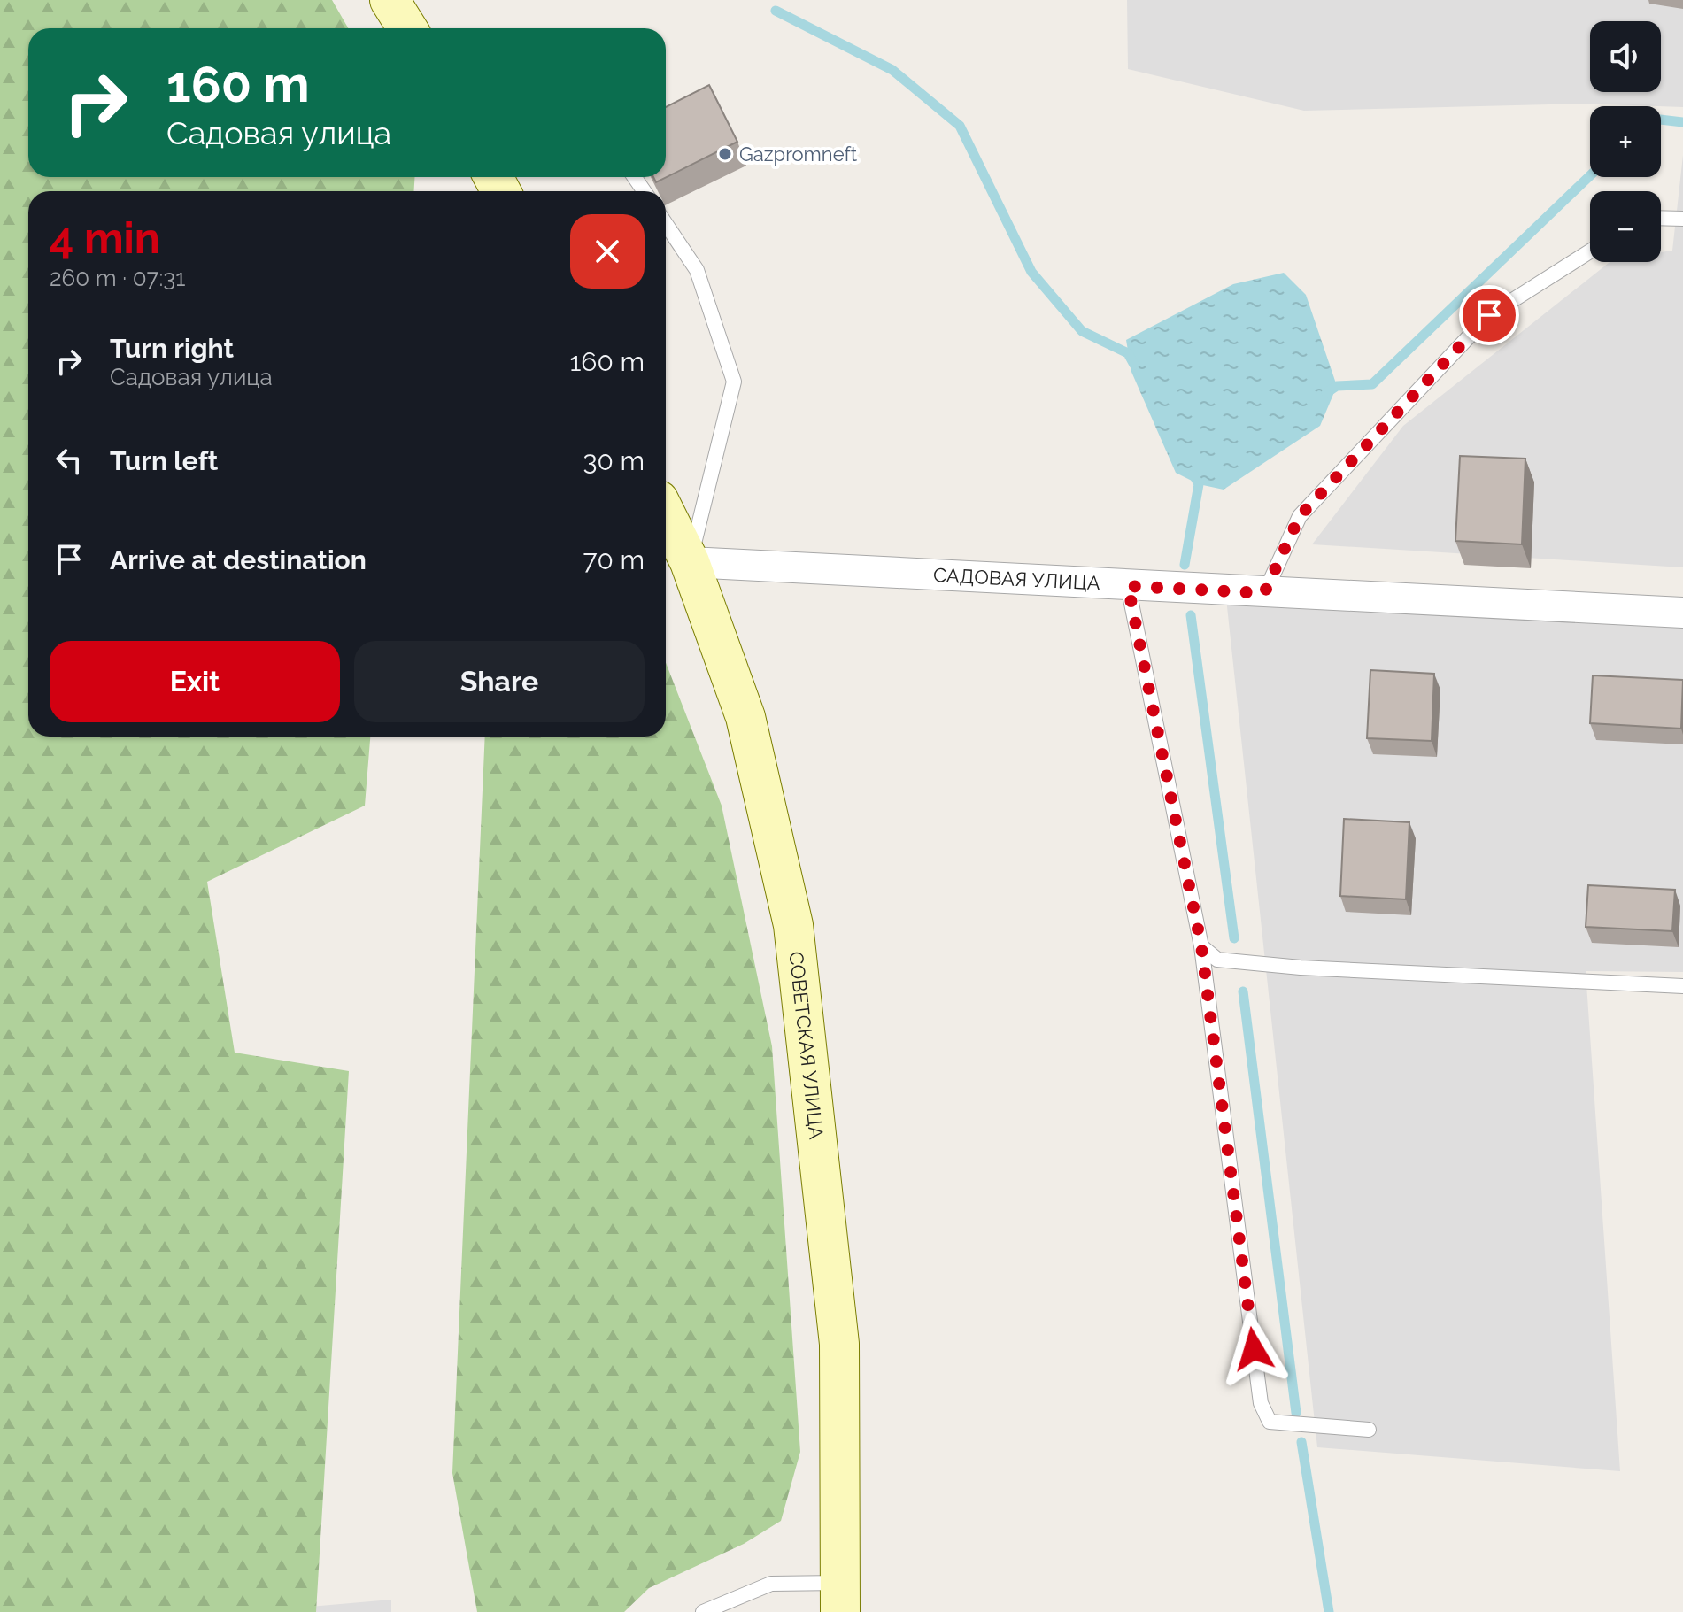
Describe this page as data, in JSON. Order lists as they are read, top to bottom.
{
  "streets": {
    "street": ["САДОВАЯ УЛИЦА", "СОВЕТСКАЯ УЛИЦА"]
  },
  "crossings": [
    ["САДОВАЯ УЛИЦА", "СОВЕТСКАЯ УЛИЦА"]
  ],
  "places": ["Gazpromneft"],
  "page": {
    "map_buttons": ["+", "−"],
    "turn": ["160 m", "Садовая улица"],
    "heading": ["4 min", "260 m · 07:31"],
    "list": [
      {
        "name": "Turn right",
        "note": "Садовая улица",
        "value": "160 m"
      },
      {
        "name": "Turn left",
        "value": "30 m"
      },
      {
        "name": "Arrive at destination",
        "value": "70 m"
      }
    ],
    "buttons": ["Exit", "Share"]
  }
}
